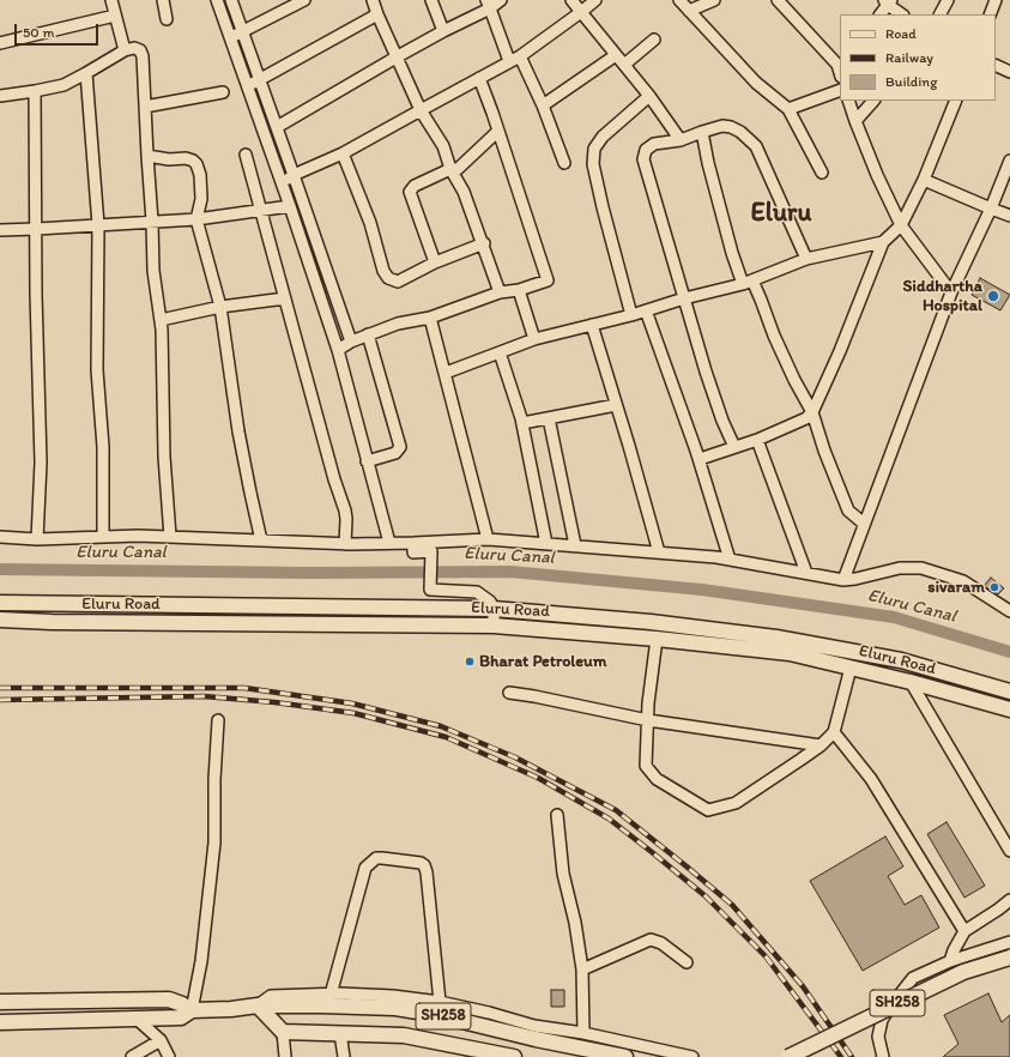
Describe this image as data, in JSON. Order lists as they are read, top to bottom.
{
  "streets": {
    "main road": ["Eluru Road", "SH258"]
  },
  "districts": ["Eluru"],
  "water": ["Eluru Canal"],
  "places": ["Siddhartha Hospital", "sivaram", "Bharat Petroleum"],
  "legend": ["Road", "Railway", "Building"],
  "scale_bar": "50 m"
}
